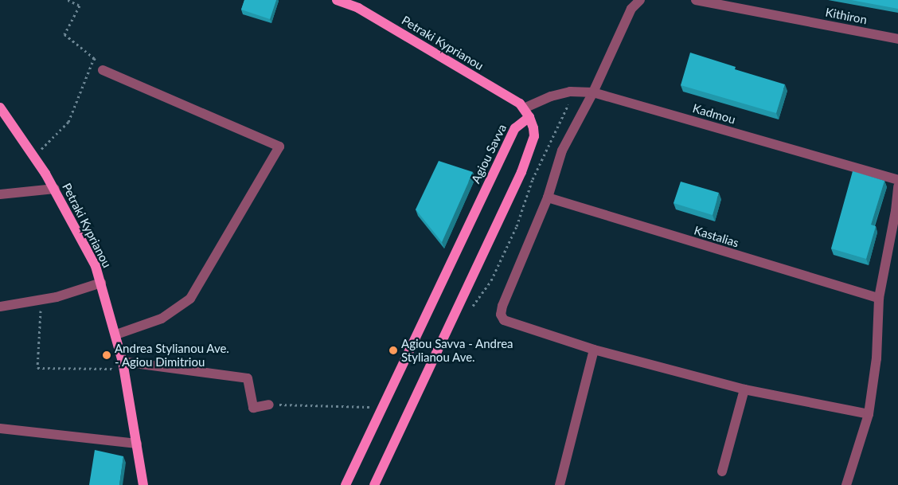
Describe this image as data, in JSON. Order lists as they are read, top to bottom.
{
  "streets": {
    "main road": ["Petraki Kyprianou", "Agiou Savva"],
    "street": ["Kithiron", "Kadmou", "Kastalias"]
  },
  "crossings": [
    ["Petraki Kyprianou", "Kadmou"],
    ["Petraki Kyprianou", "Agiou Savva"],
    ["Kadmou", "Agiou Savva"]
  ],
  "places": ["Agiou Savva - Andrea Stylianou Ave.", "Andrea Stylianou Ave. - Agiou Dimitriou"]
}
